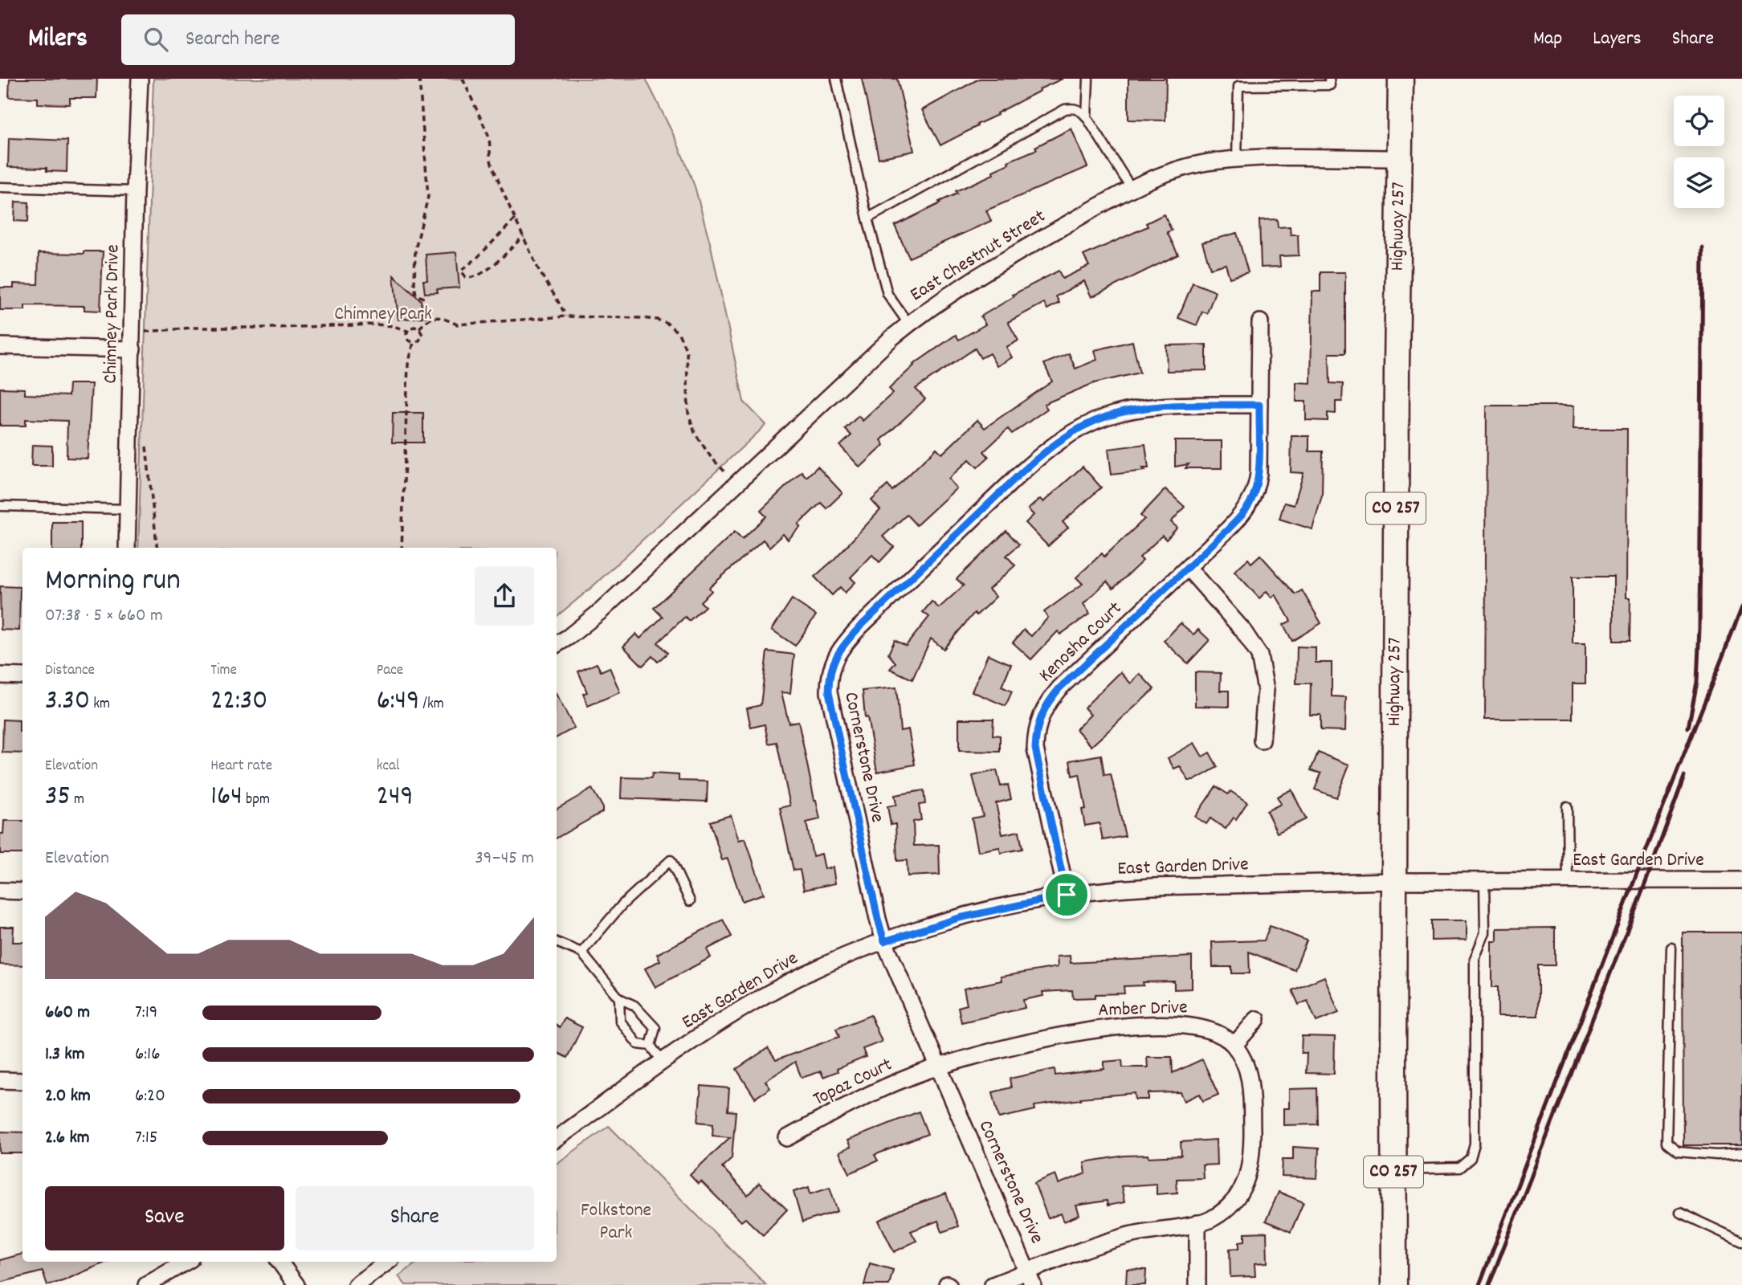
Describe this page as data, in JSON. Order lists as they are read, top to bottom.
{
  "streets": {
    "main road": ["Highway 257", "CO 257"],
    "street": [
      "East Chestnut Street",
      "Chimney Park Drive",
      "Kenosha Court",
      "Cornerstone Drive",
      "East Garden Drive",
      "Amber Drive",
      "Topaz Court"
    ]
  },
  "crossings": [
    ["Highway 257", "East Chestnut Street"],
    ["Highway 257", "East Garden Drive"],
    ["Kenosha Court", "Cornerstone Drive"],
    ["Kenosha Court", "East Garden Drive"],
    ["Cornerstone Drive", "East Garden Drive"],
    ["Cornerstone Drive", "Amber Drive"],
    ["Cornerstone Drive", "Topaz Court"],
    ["Amber Drive", "Topaz Court"]
  ],
  "parks": ["Chimney Park", "Folkstone Park"],
  "page": {
    "header": "Milers",
    "search": "Search here",
    "nav": ["Map", "Layers", "Share"],
    "heading": ["Morning run", "07:38 · 5 × 660 m"],
    "stats": [
      ["Distance", "3.30 km"],
      ["Time", "22:30"],
      ["Pace", "6:49 /km"],
      ["Elevation", "35 m"],
      ["Heart rate", "164 bpm"],
      ["kcal", "249"]
    ],
    "chart": ["Elevation", "39–45 m"],
    "list": [
      {
        "name": "660 m",
        "note": "7:19"
      },
      {
        "name": "1.3 km",
        "note": "6:16"
      },
      {
        "name": "2.0 km",
        "note": "6:20"
      },
      {
        "name": "2.6 km",
        "note": "7:15"
      }
    ],
    "buttons": ["Save", "Share"]
  }
}
